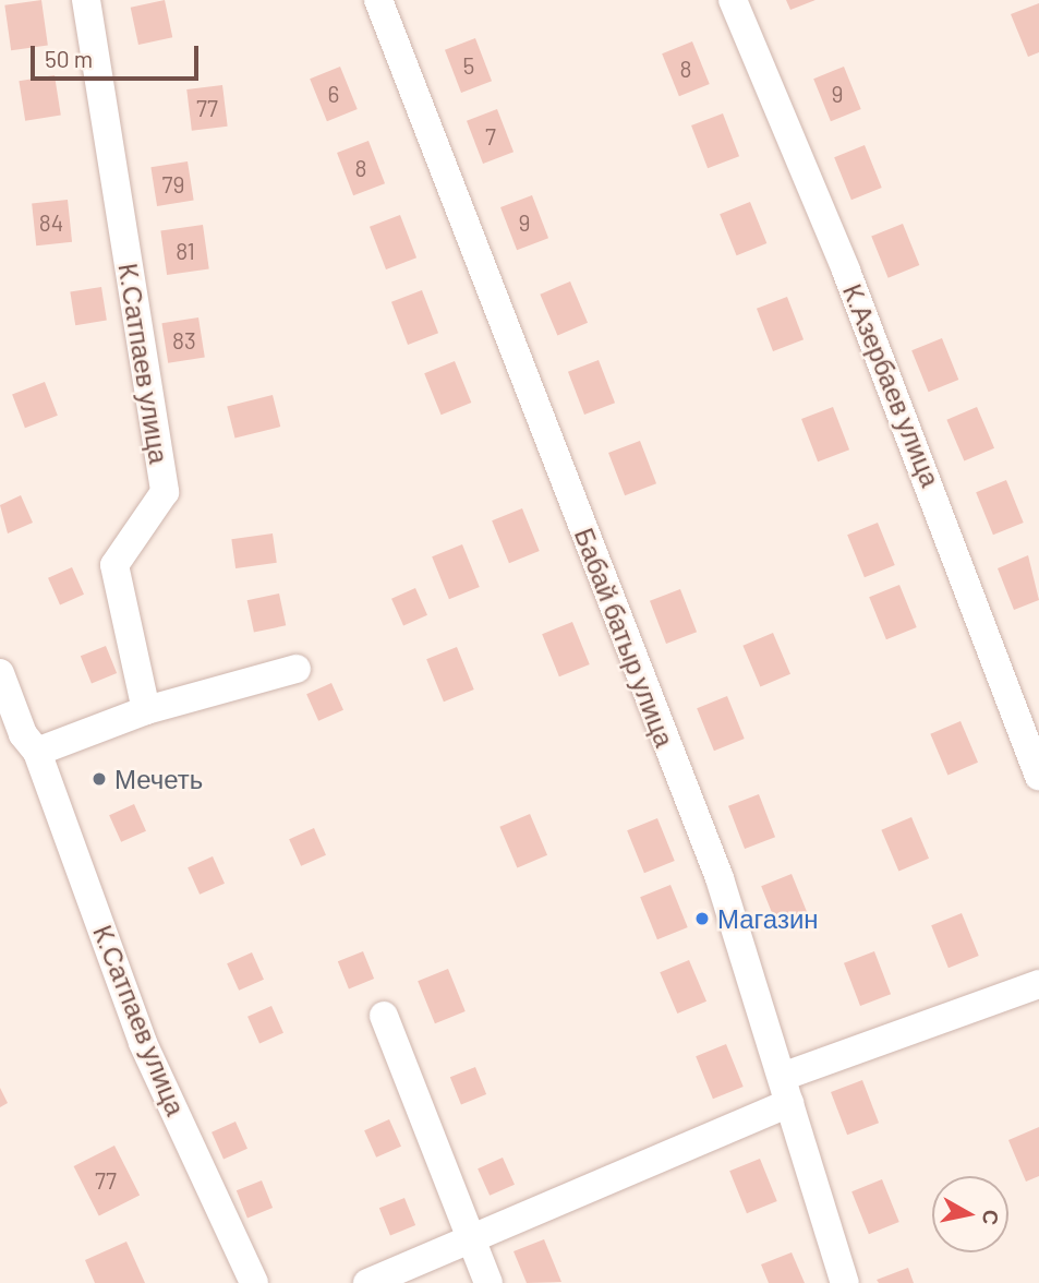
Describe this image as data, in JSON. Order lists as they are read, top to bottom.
{
  "streets": {
    "street": ["К.Сатпаев улица", "К.Азербаев улица", "Бабай батыр улица"]
  },
  "places": ["Мечеть", "Магазин"],
  "house_numbers": [
    "5",
    "8",
    "6",
    "9",
    "77",
    "7",
    "8",
    "79",
    "84",
    "9",
    "81",
    "83",
    "77"
  ],
  "scale_bar": "50 m",
  "north": "right"
}
